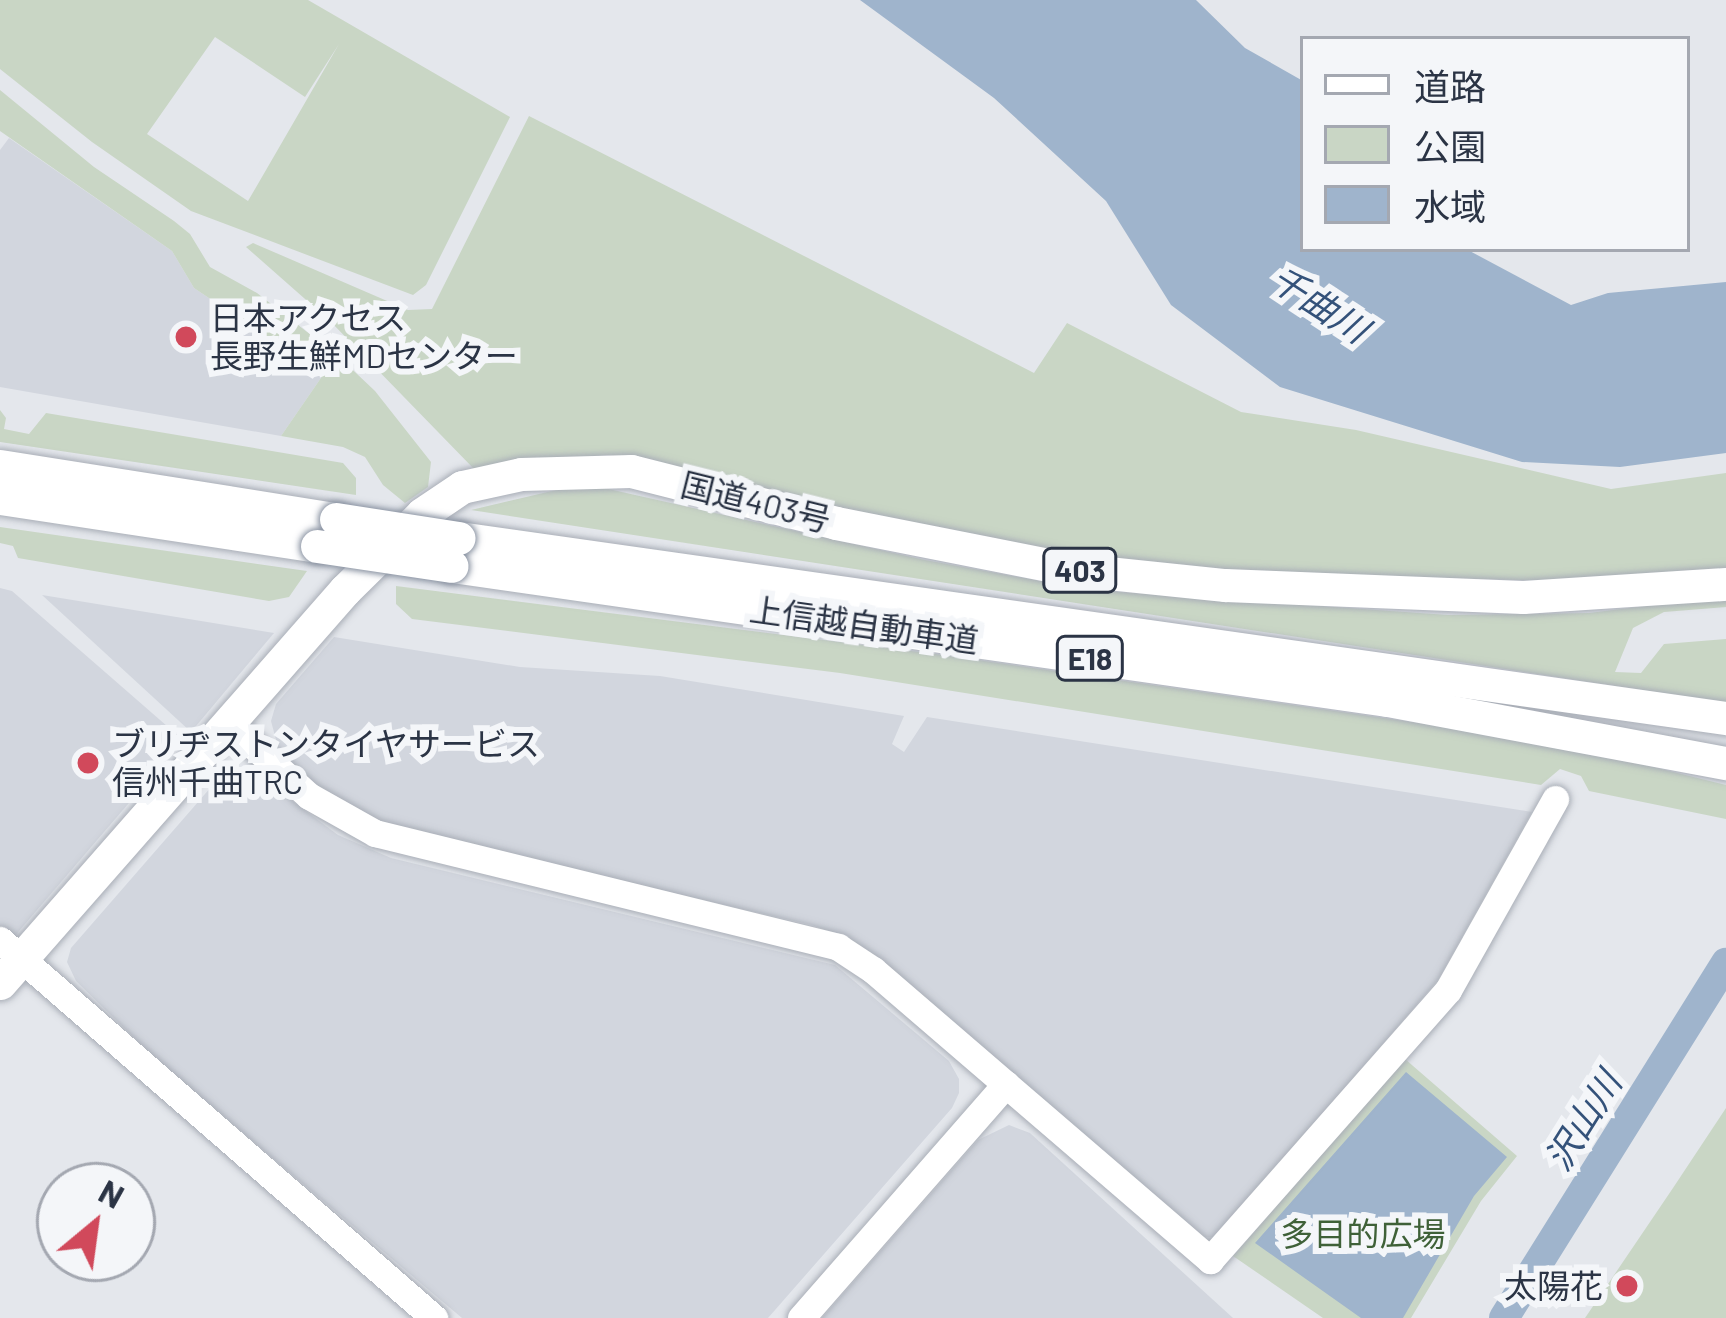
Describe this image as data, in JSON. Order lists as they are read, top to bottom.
{
  "streets": {
    "highway": [
      "国道403号",
      "403",
      "上信越自動車道",
      "E18"
    ]
  },
  "water": ["千曲川", "沢山川"],
  "parks": ["多目的広場"],
  "places": ["日本アクセス 長野生鮮MDセンター", "ブリヂストンタイヤサービス 信州千曲TRC", "太陽花"],
  "legend": ["道路", "公園", "水域"],
  "north": "top right"
}
